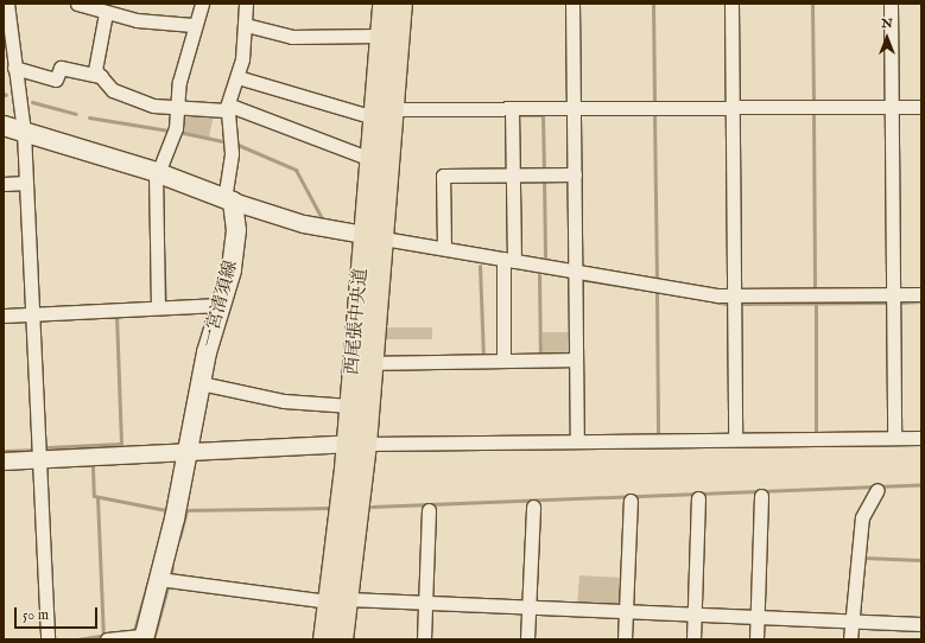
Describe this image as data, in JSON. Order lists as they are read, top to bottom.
{
  "streets": {
    "main road": ["一宮清須線", "西尾張中央道"]
  },
  "scale_bar": "50 m",
  "north": "top"
}
